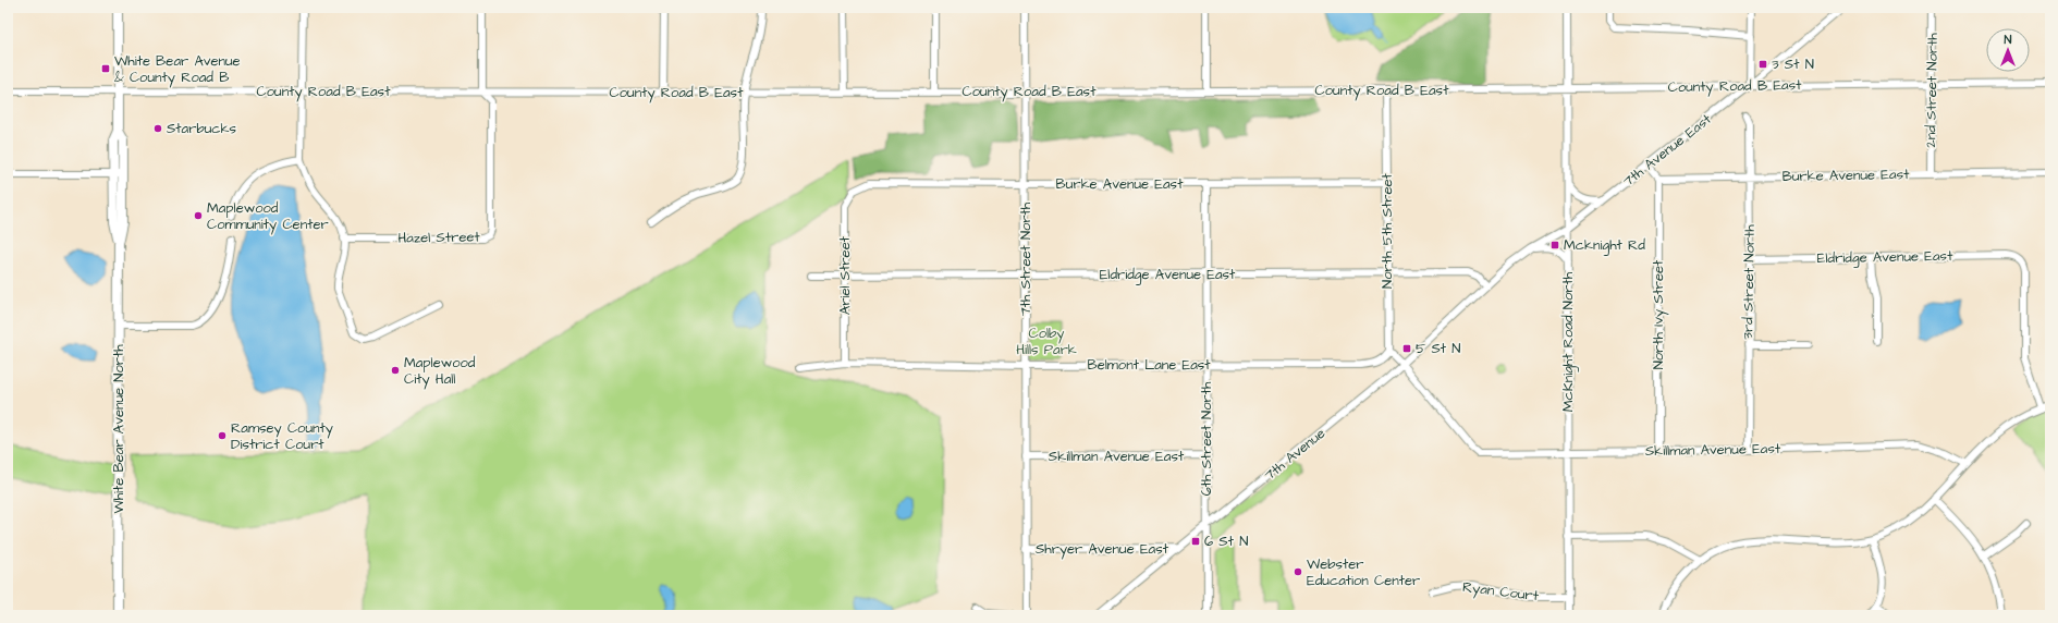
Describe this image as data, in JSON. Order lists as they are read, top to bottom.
{
  "streets": {
    "main road": ["White Bear Avenue North"],
    "street": [
      "County Road B East",
      "2nd Street North",
      "7th Avenue East",
      "Burke Avenue East",
      "North 5th Street",
      "Hazel Street",
      "Eldridge Avenue East",
      "7th Street North",
      "Ariel Street",
      "3rd Street North",
      "North Ivy Street",
      "McKnight Road North",
      "Belmont Lane East",
      "6th Street North",
      "Skillman Avenue East",
      "7th Avenue",
      "Shryer Avenue East",
      "Ryan Court"
    ]
  },
  "crossings": [
    ["County Road B East", "2nd Street North"],
    ["County Road B East", "7th Avenue East"],
    ["County Road B East", "North 5th Street"],
    ["County Road B East", "Hazel Street"],
    ["County Road B East", "7th Street North"],
    ["County Road B East", "McKnight Road North"],
    ["County Road B East", "White Bear Avenue North"],
    ["2nd Street North", "Burke Avenue East"],
    ["7th Avenue East", "Eldridge Avenue East"],
    ["7th Avenue East", "McKnight Road North"],
    ["7th Avenue East", "7th Avenue"],
    ["Burke Avenue East", "North 5th Street"],
    ["Burke Avenue East", "7th Street North"],
    ["Burke Avenue East", "Ariel Street"],
    ["Burke Avenue East", "3rd Street North"],
    ["Burke Avenue East", "North Ivy Street"],
    ["Burke Avenue East", "6th Street North"],
    ["North 5th Street", "Eldridge Avenue East"],
    ["North 5th Street", "Belmont Lane East"],
    ["Eldridge Avenue East", "7th Street North"],
    ["Eldridge Avenue East", "Ariel Street"],
    ["Eldridge Avenue East", "3rd Street North"],
    ["Eldridge Avenue East", "6th Street North"],
    ["Eldridge Avenue East", "7th Avenue"],
    ["7th Street North", "Belmont Lane East"],
    ["7th Street North", "Skillman Avenue East"],
    ["7th Street North", "Shryer Avenue East"],
    ["Ariel Street", "Belmont Lane East"],
    ["3rd Street North", "Skillman Avenue East"],
    ["North Ivy Street", "Skillman Avenue East"],
    ["McKnight Road North", "Skillman Avenue East"],
    ["McKnight Road North", "Ryan Court"],
    ["Belmont Lane East", "6th Street North"],
    ["6th Street North", "Skillman Avenue East"],
    ["6th Street North", "7th Avenue"],
    ["Skillman Avenue East", "7th Avenue"],
    ["7th Avenue", "Shryer Avenue East"]
  ],
  "parks": ["Colby Hills Park"],
  "places": {
    "transit": [
      "3 St N",
      "White Bear Avenue & County Road B",
      "Mcknight Rd",
      "5 St N",
      "6 St N"
    ],
    "other": [
      "Starbucks",
      "Maplewood Community Center",
      "Maplewood City Hall",
      "Ramsey County District Court",
      "Webster Education Center"
    ]
  },
  "north": "top"
}
